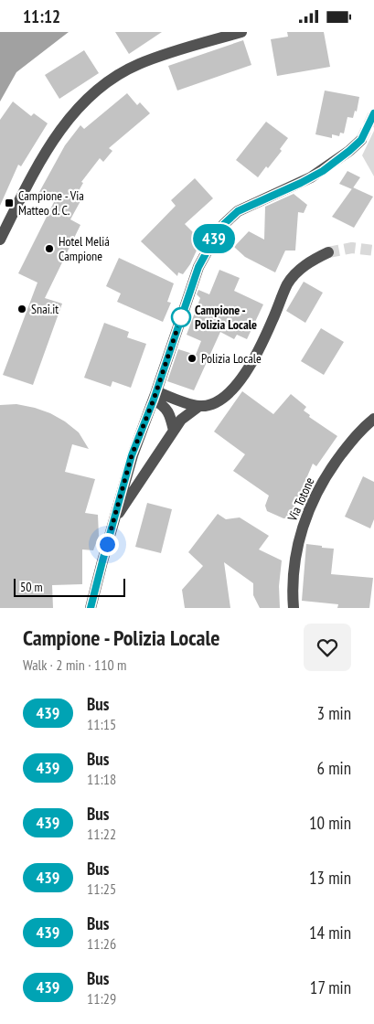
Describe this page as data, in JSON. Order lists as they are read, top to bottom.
{
  "streets": {
    "street": ["Via Totone"]
  },
  "places": {
    "transit": ["Campione - Via Matteo d. C."],
    "other": [
      "Hotel Meliá Campione",
      "Snai.it",
      "Campione - Polizia Locale",
      "Polizia Locale"
    ]
  },
  "lines": ["bus line 439"],
  "scale_bar": "50 m",
  "page": {
    "status": "11:12",
    "on_map": "439",
    "scale": "50 m",
    "heading": ["Campione - Polizia Locale", "Walk · 2 min · 110 m"],
    "list": [
      {
        "mark": "439",
        "name": "Bus",
        "note": "11:15",
        "value": "3 min"
      },
      {
        "mark": "439",
        "name": "Bus",
        "note": "11:18",
        "value": "6 min"
      },
      {
        "mark": "439",
        "name": "Bus",
        "note": "11:22",
        "value": "10 min"
      },
      {
        "mark": "439",
        "name": "Bus",
        "note": "11:25",
        "value": "13 min"
      },
      {
        "mark": "439",
        "name": "Bus",
        "note": "11:26",
        "value": "14 min"
      },
      {
        "mark": "439",
        "name": "Bus",
        "note": "11:29",
        "value": "17 min"
      }
    ]
  }
}
